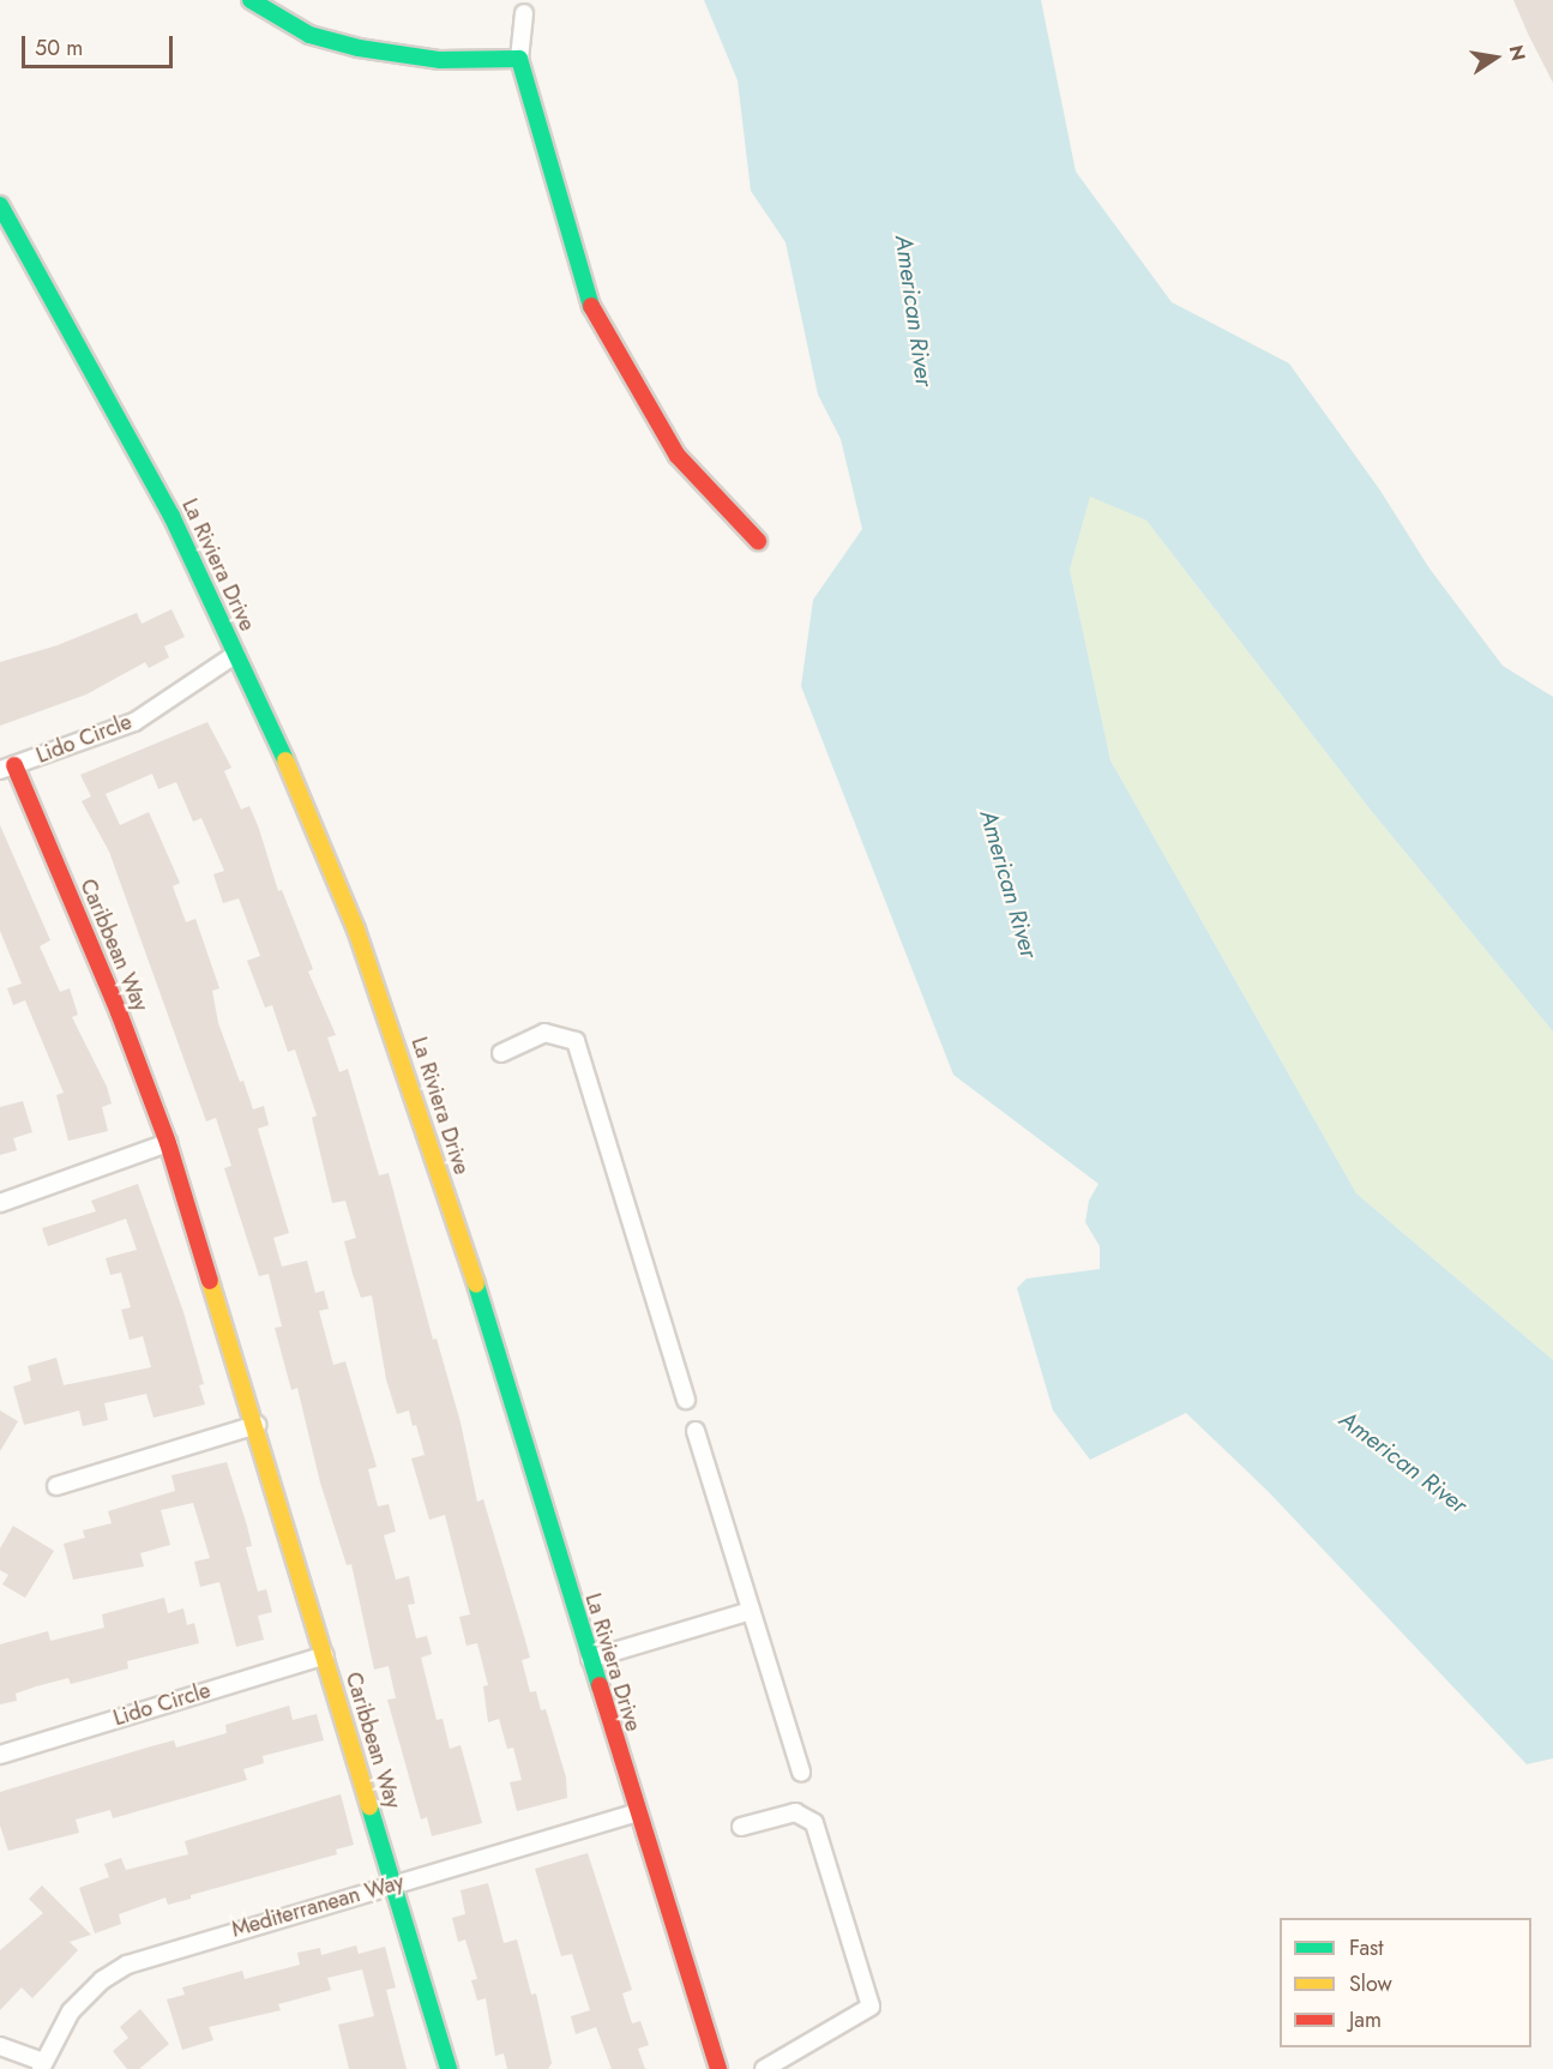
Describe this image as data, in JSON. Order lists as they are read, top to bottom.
{
  "streets": {
    "street": [
      "La Riviera Drive",
      "Lido Circle",
      "Caribbean Way",
      "Mediterranean Way"
    ]
  },
  "crossings": [
    ["La Riviera Drive", "Lido Circle"],
    ["La Riviera Drive", "Mediterranean Way"],
    ["Lido Circle", "Caribbean Way"],
    ["Caribbean Way", "Mediterranean Way"]
  ],
  "water": ["American River"],
  "legend": ["Fast", "Slow", "Jam"],
  "scale_bar": "50 m",
  "north": "right"
}
